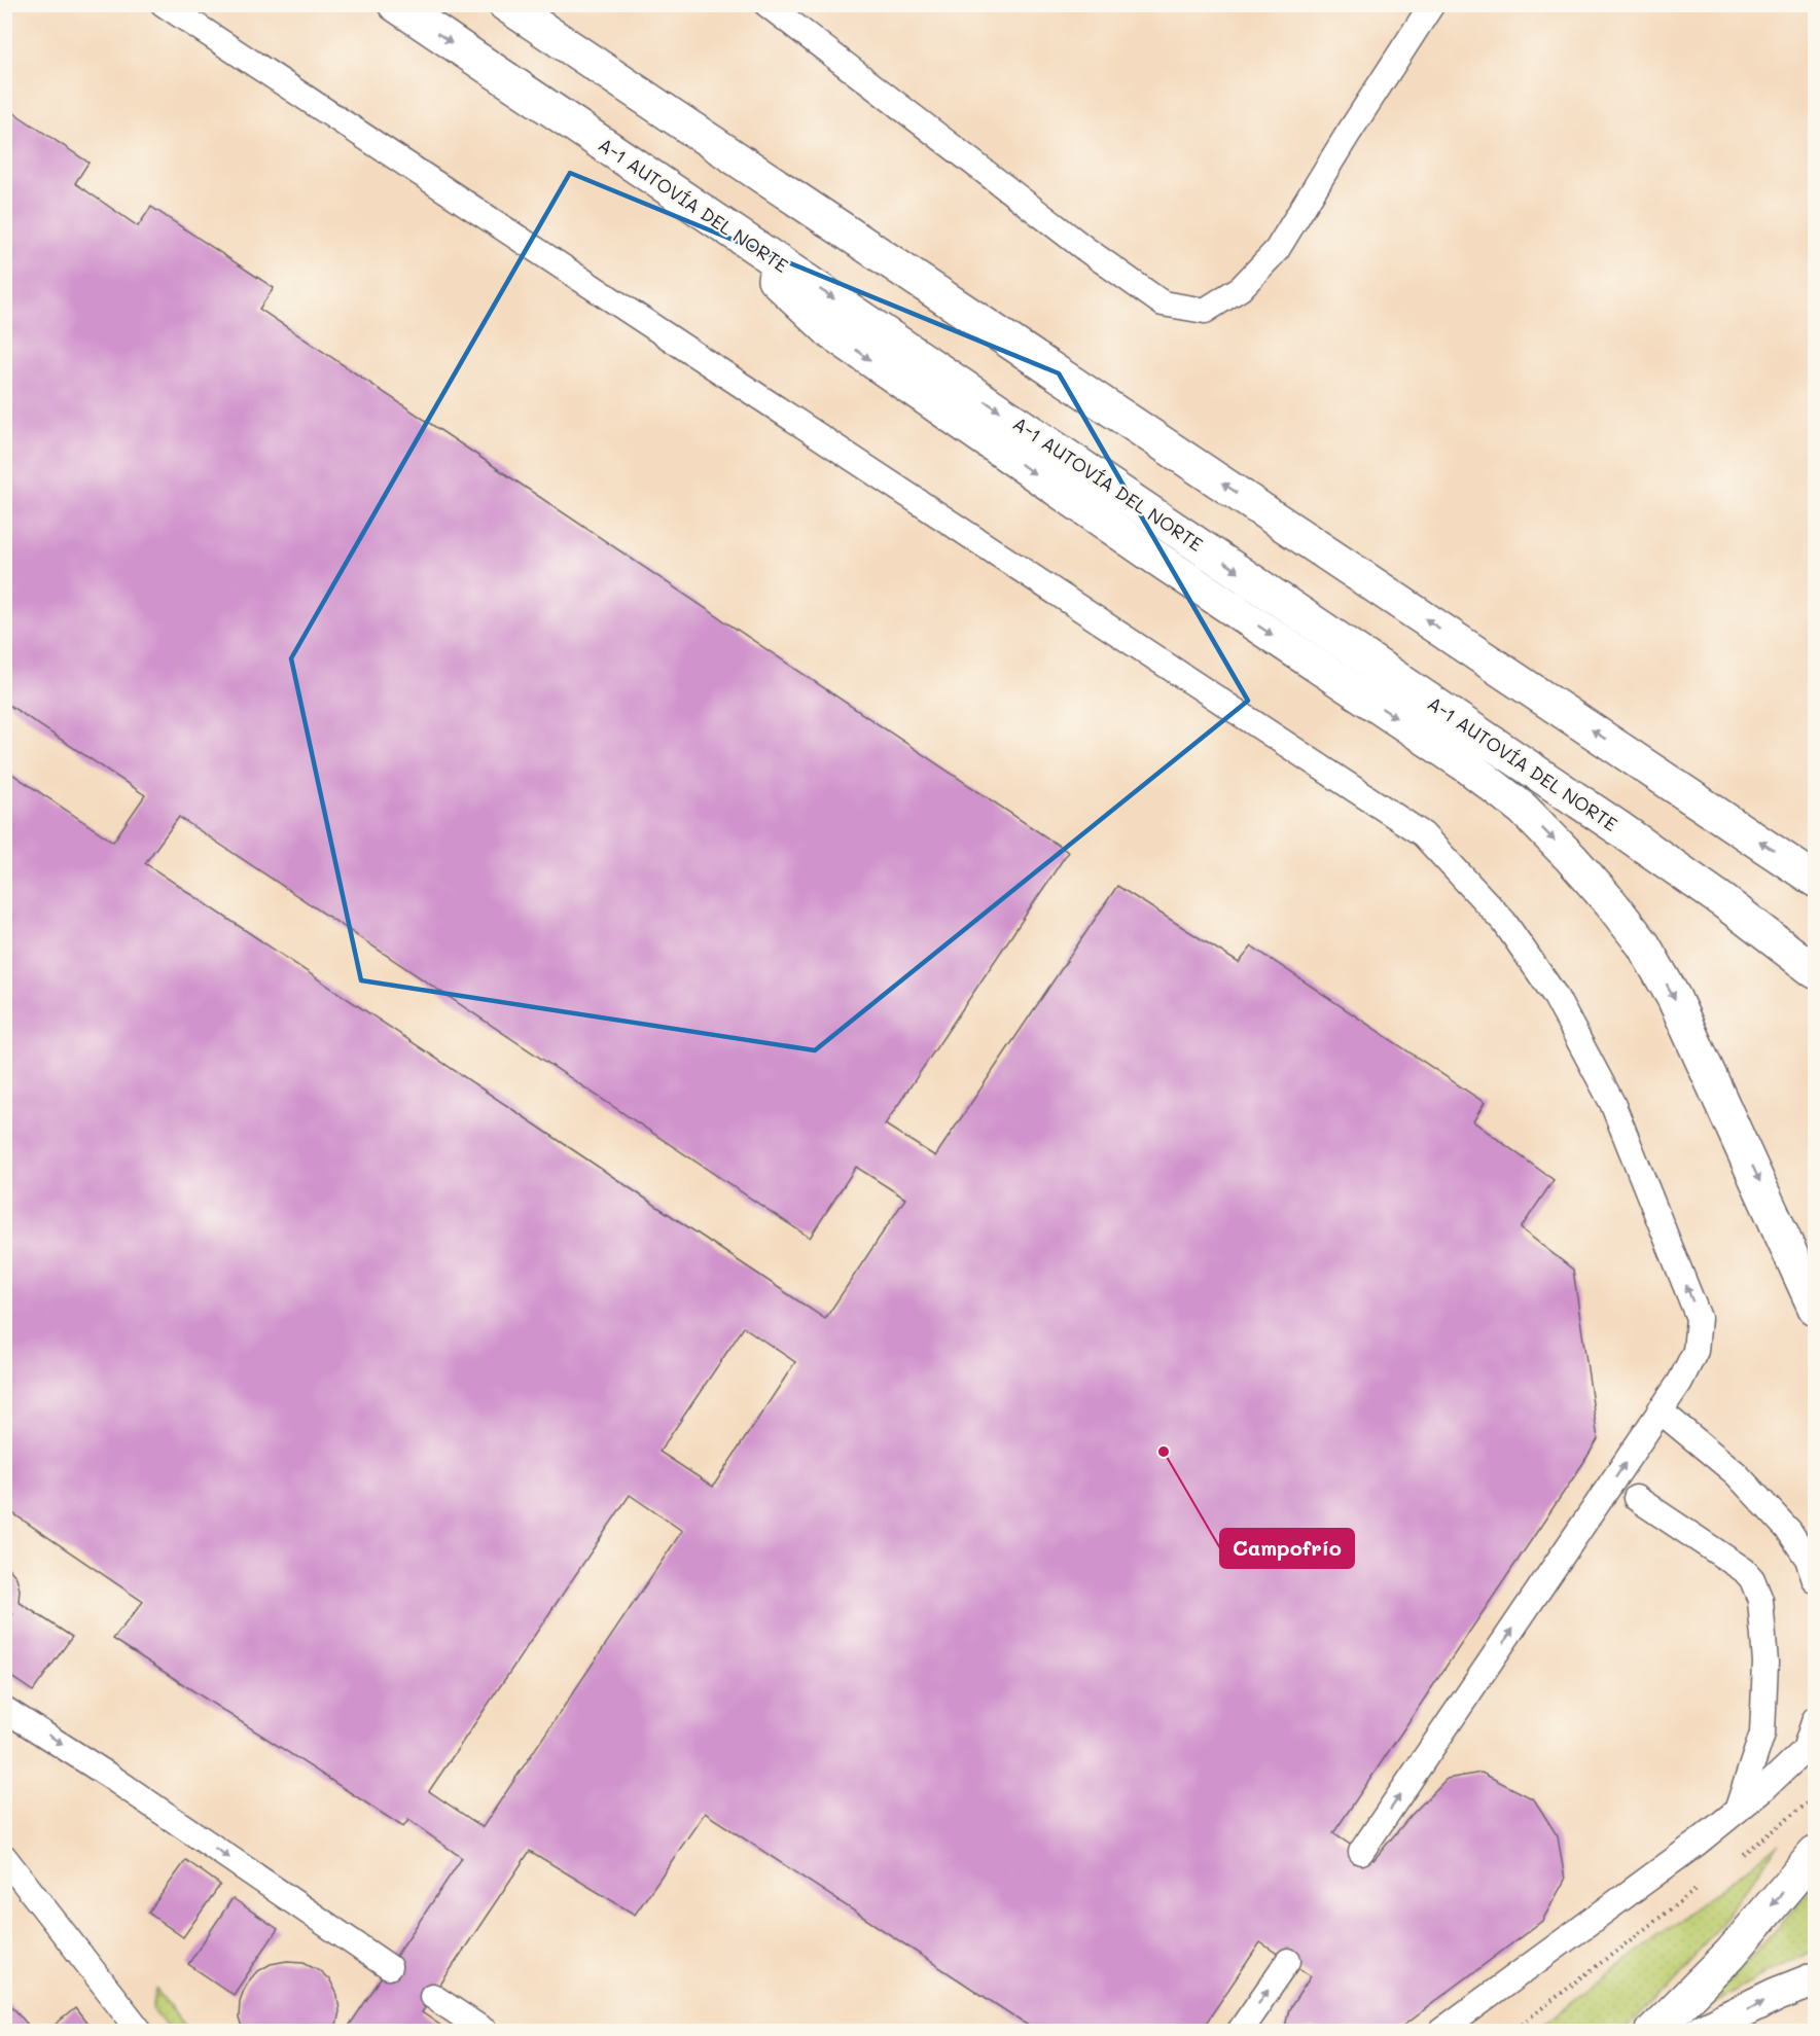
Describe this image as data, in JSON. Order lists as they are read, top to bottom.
{
  "streets": {
    "main road": ["A-1 AUTOVÍA DEL NORTE"]
  },
  "places": ["Campofrío"]
}
